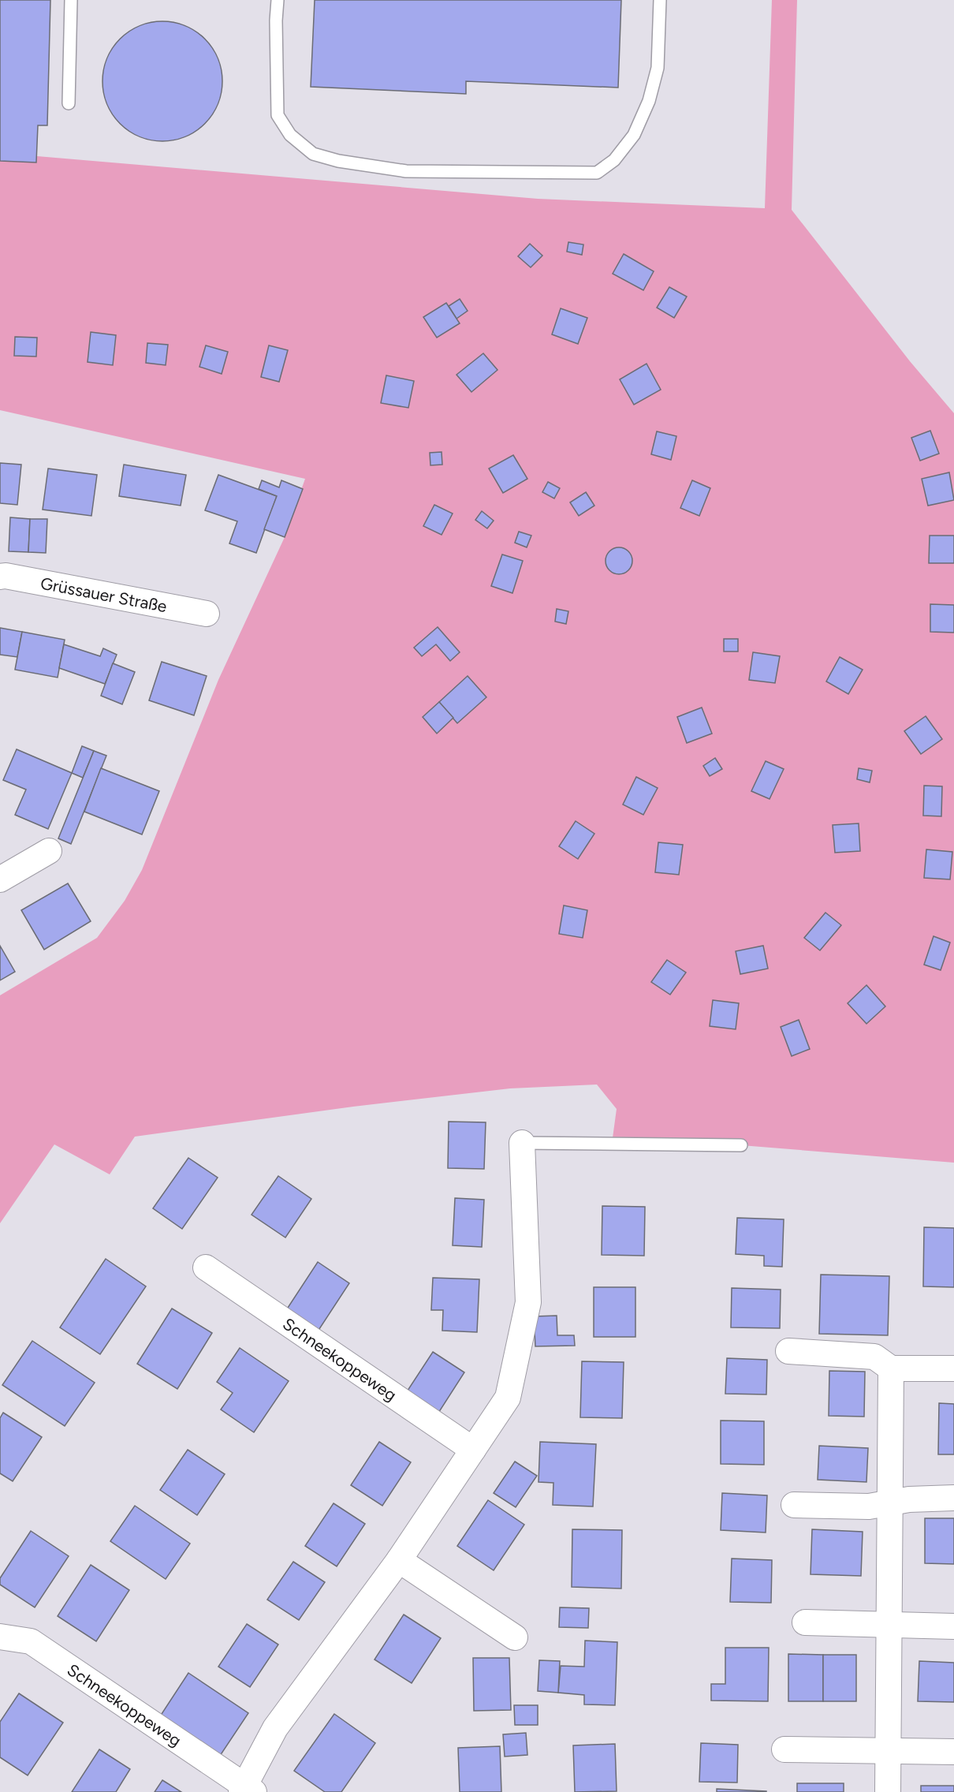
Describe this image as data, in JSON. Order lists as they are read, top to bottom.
{
  "streets": {
    "street": ["Grüssauer Straße", "Schneekoppeweg"]
  }
}
